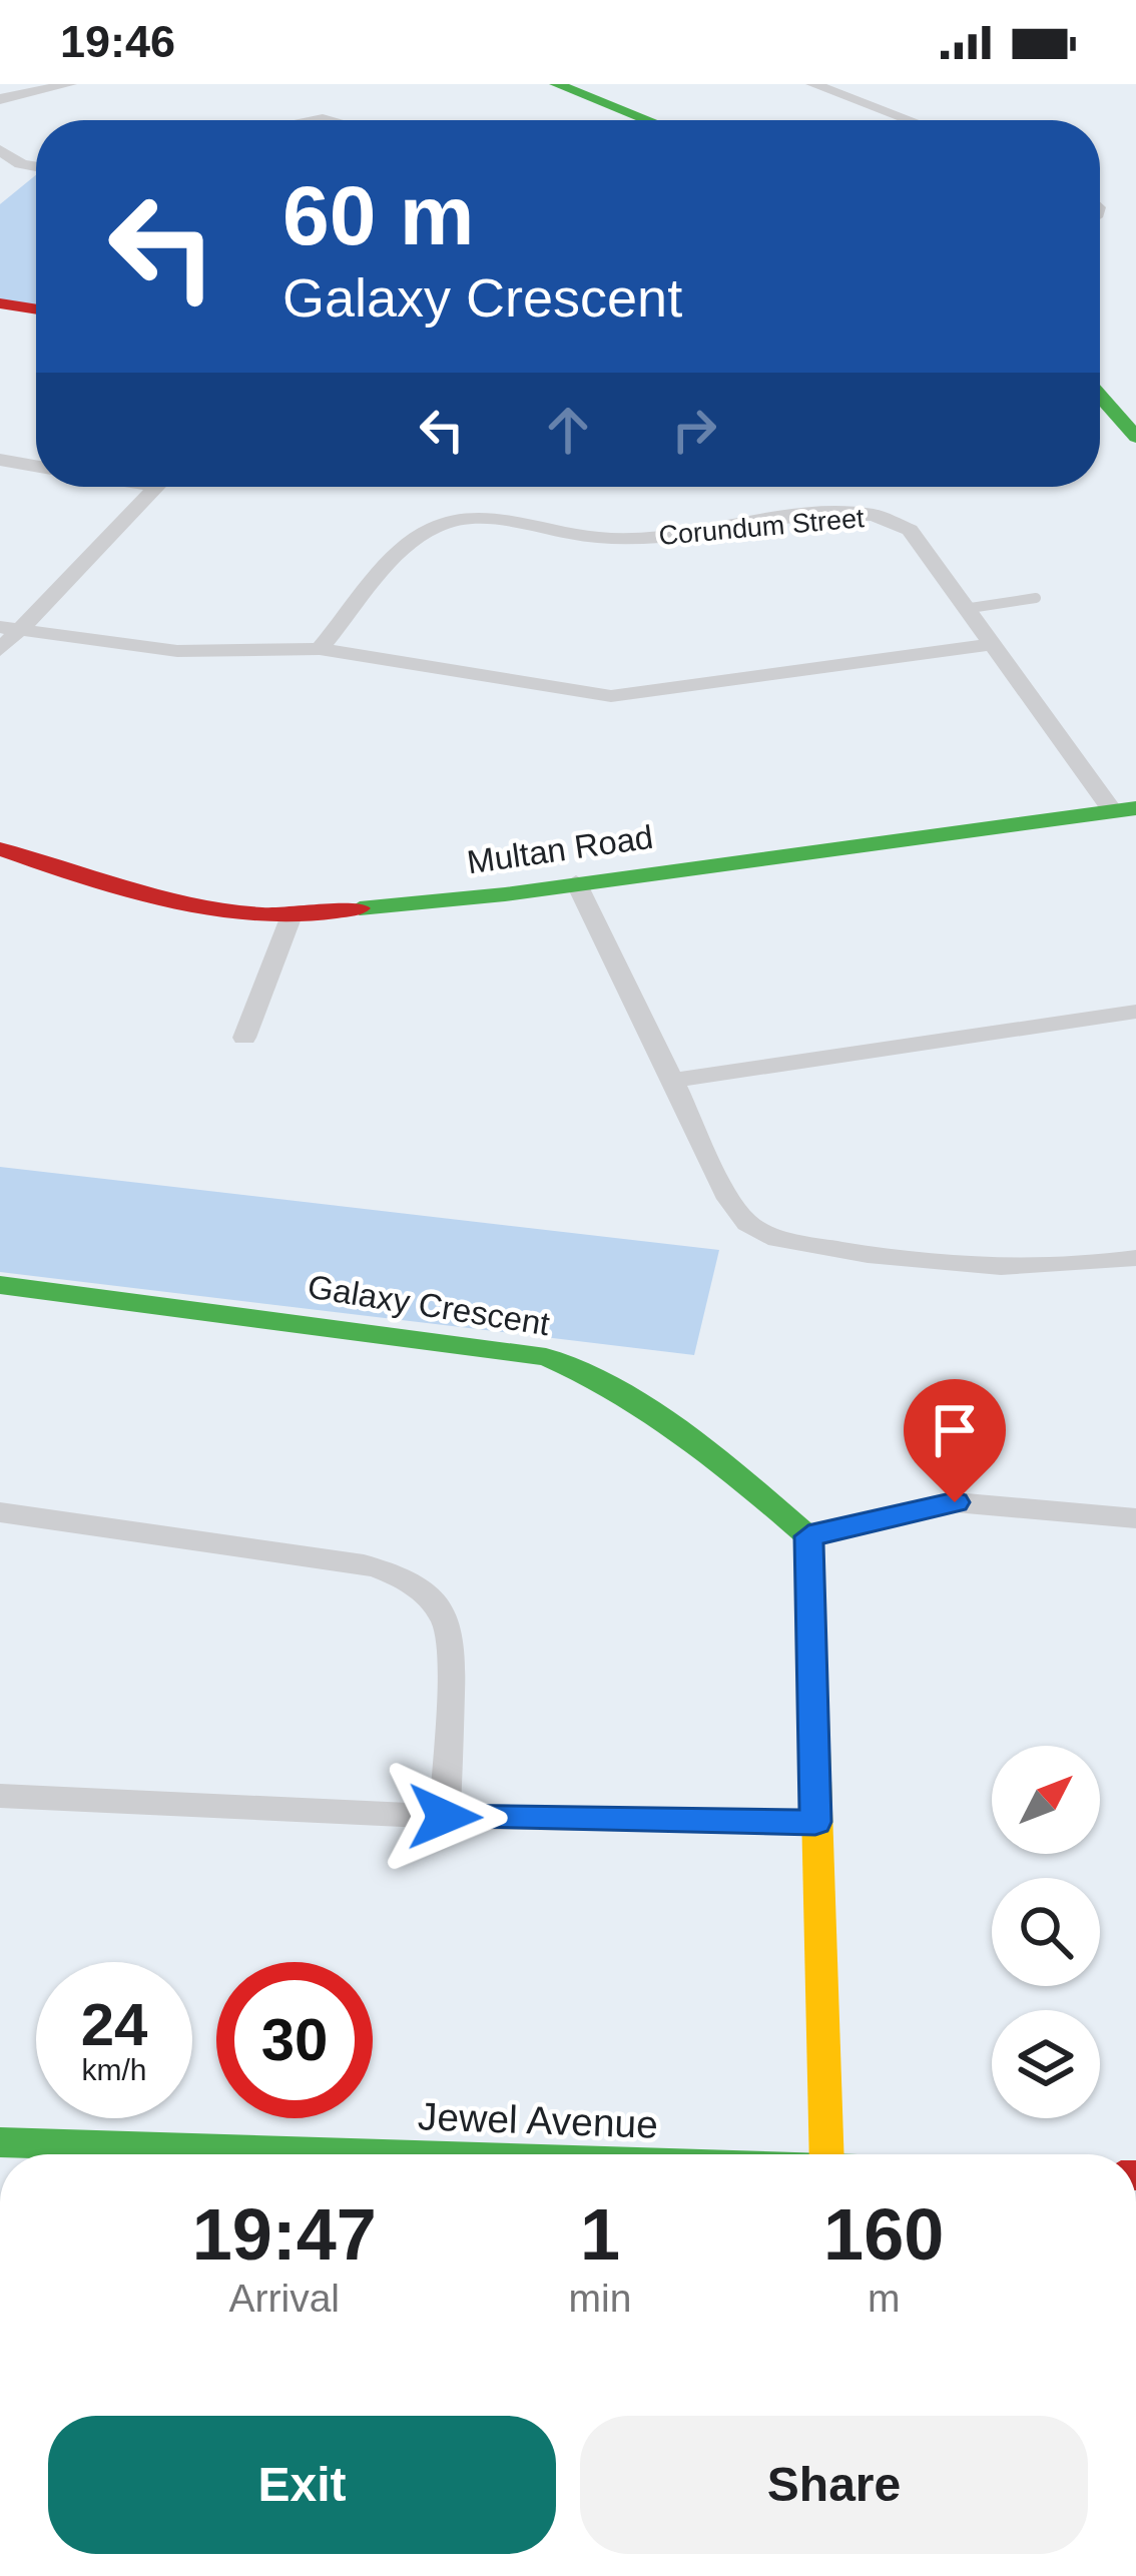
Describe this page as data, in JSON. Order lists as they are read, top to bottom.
{
  "streets": {
    "street": [
      "Corundum Street",
      "Multan Road",
      "Galaxy Crescent",
      "Jewel Avenue"
    ]
  },
  "crossings": [
    ["Corundum Street", "Multan Road"]
  ],
  "north": "top right",
  "page": {
    "status": "19:46",
    "turn": ["60 m", "Galaxy Crescent"],
    "speed": "24 km/h",
    "limit": "30",
    "eta": [
      "19:47",
      "Arrival",
      "1",
      "min",
      "160",
      "m"
    ],
    "buttons": ["Exit", "Share"]
  }
}
